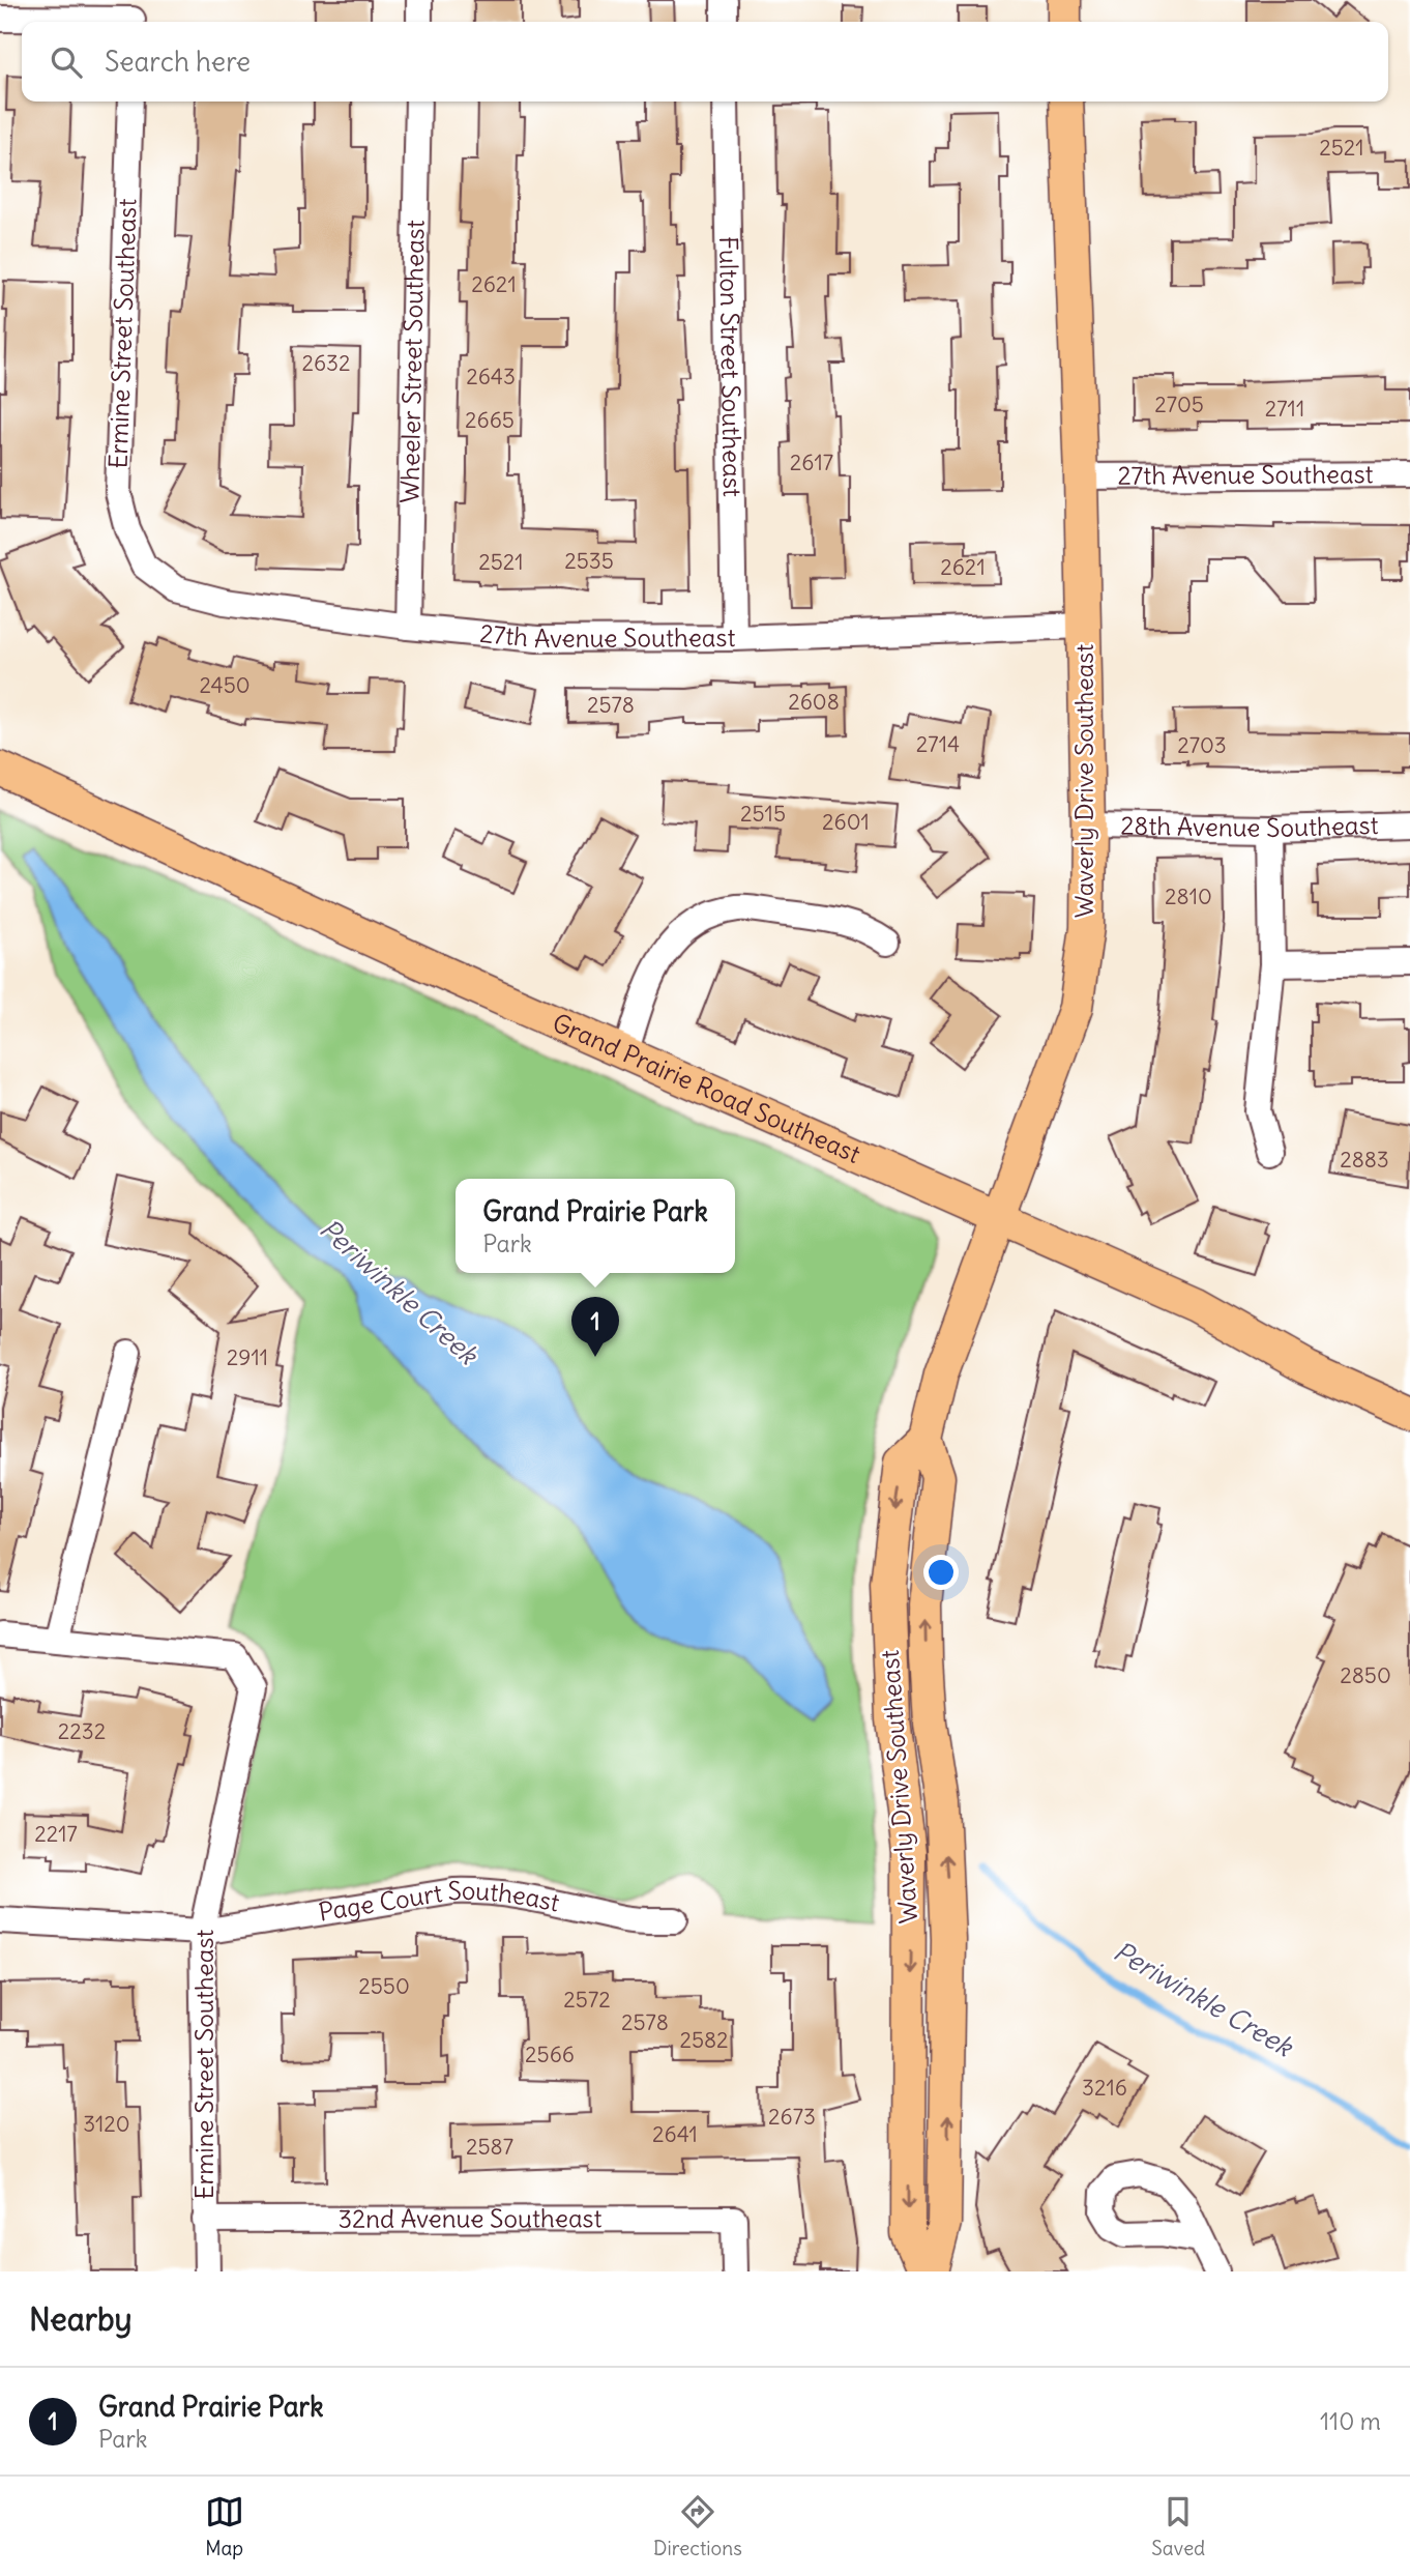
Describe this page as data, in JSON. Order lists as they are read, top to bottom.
{
  "streets": {
    "main road": ["Waverly Drive Southeast", "Grand Prairie Road Southeast"],
    "street": [
      "Ermine Street Southeast",
      "Wheeler Street Southeast",
      "Fulton Street Southeast",
      "27th Avenue Southeast",
      "28th Avenue Southeast",
      "Page Court Southeast",
      "32nd Avenue Southeast"
    ]
  },
  "crossings": [
    ["Ermine Street Southeast", "27th Avenue Southeast"],
    ["Ermine Street Southeast", "Page Court Southeast"],
    ["Ermine Street Southeast", "32nd Avenue Southeast"],
    ["Wheeler Street Southeast", "27th Avenue Southeast"],
    ["Fulton Street Southeast", "27th Avenue Southeast"],
    ["27th Avenue Southeast", "Waverly Drive Southeast"],
    ["Waverly Drive Southeast", "28th Avenue Southeast"],
    ["Waverly Drive Southeast", "Grand Prairie Road Southeast"]
  ],
  "water": ["Periwinkle Creek"],
  "house_numbers": [
    "2521",
    "2621",
    "2632",
    "2643",
    "2705",
    "2711",
    "2665",
    "2617",
    "2535",
    "2521",
    "2621",
    "2450",
    "2608",
    "2578",
    "2714",
    "2703",
    "2515",
    "2601",
    "2810",
    "2883",
    "2911",
    "2850",
    "2232",
    "2217",
    "2550",
    "2572",
    "2578",
    "2582",
    "2566",
    "3216",
    "2673",
    "3120",
    "2641",
    "2587"
  ],
  "page": {
    "search": "Search here",
    "popup": ["Grand Prairie Park", "Park"],
    "pins": "1",
    "heading": "Nearby",
    "list": [
      {
        "mark": "1",
        "name": "Grand Prairie Park",
        "note": "Park",
        "value": "110 m"
      }
    ],
    "nav": ["Map", "Directions", "Saved"]
  }
}
